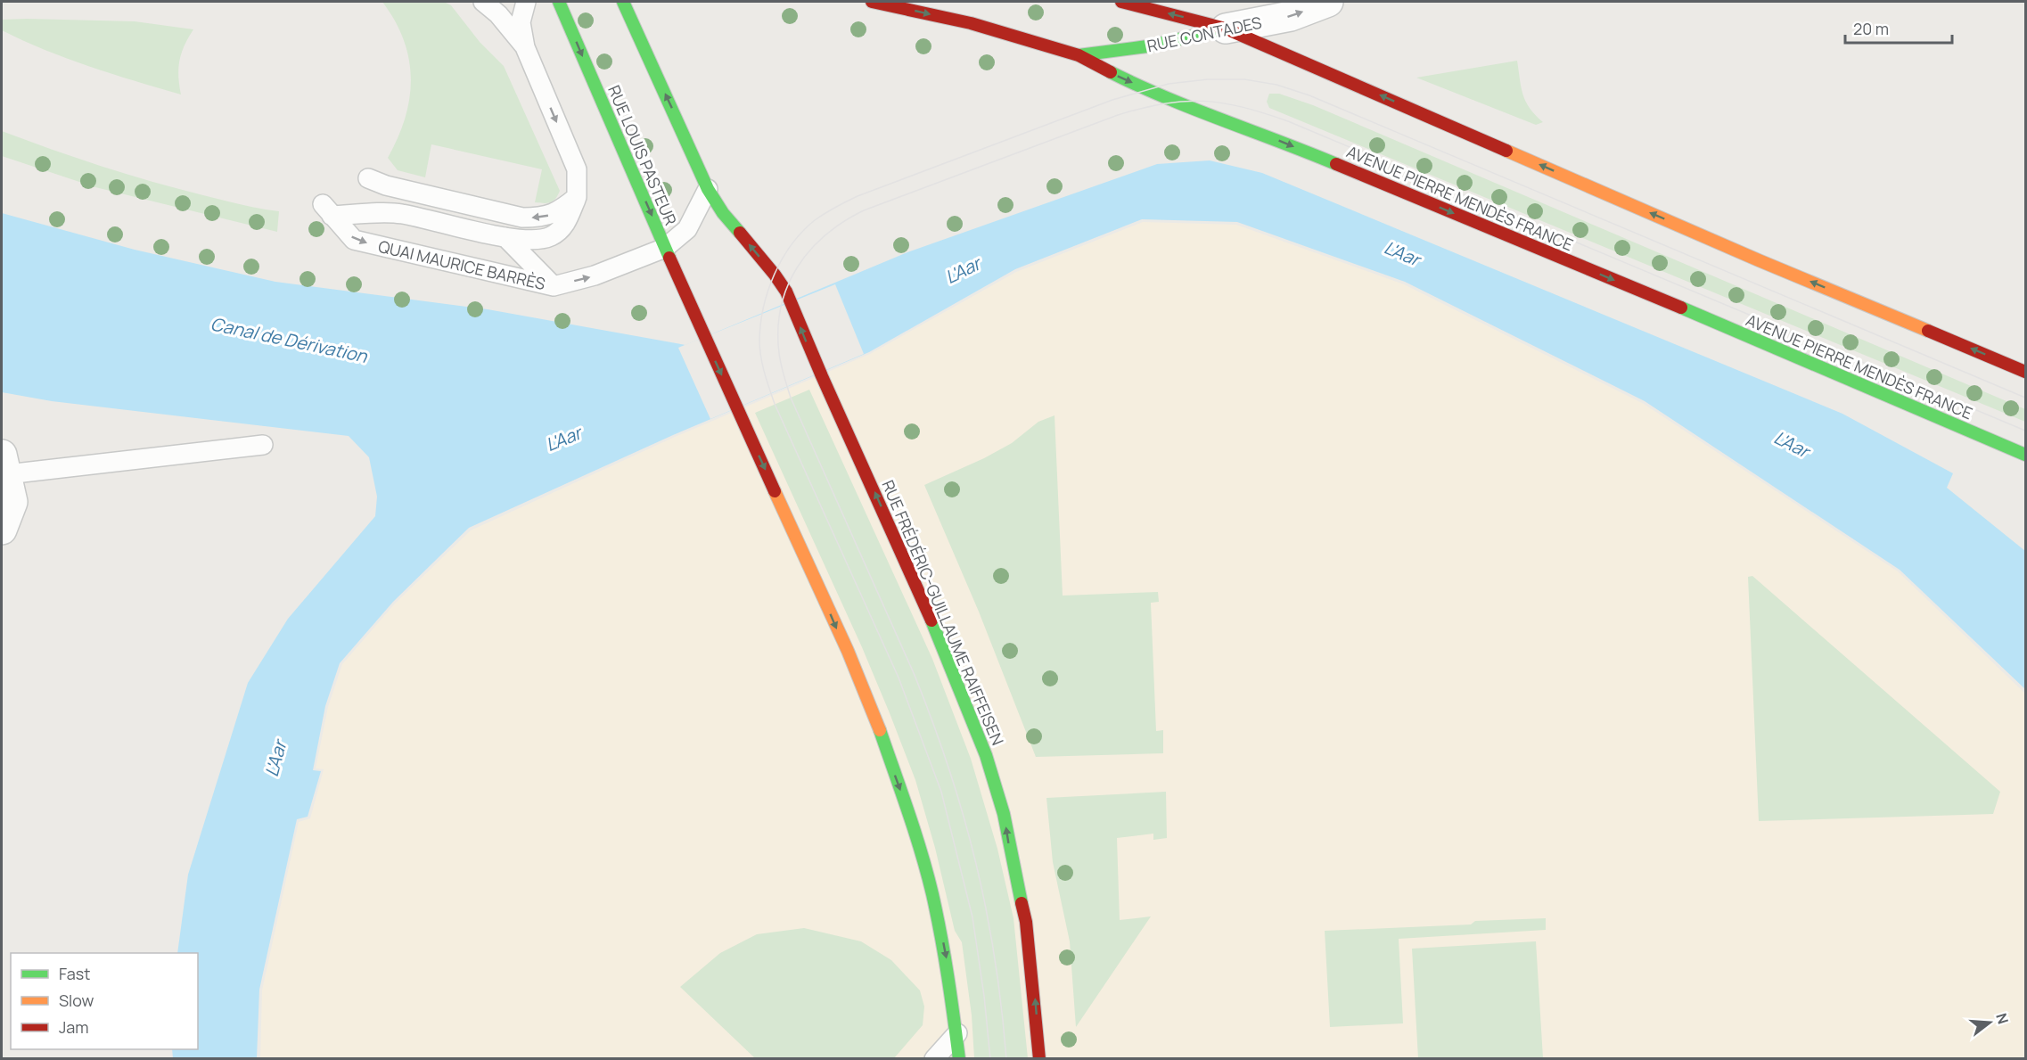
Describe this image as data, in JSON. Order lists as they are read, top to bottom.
{
  "streets": {
    "main road": [
      "RUE CONTADES",
      "RUE LOUIS PASTEUR",
      "AVENUE PIERRE MENDÈS FRANCE",
      "RUE FRÉDÉRIC-GUILLAUME RAIFFEISEN"
    ],
    "lane": ["QUAI MAURICE BARRÈS"]
  },
  "crossings": [
    ["RUE CONTADES", "AVENUE PIERRE MENDÈS FRANCE"],
    ["RUE LOUIS PASTEUR", "QUAI MAURICE BARRÈS"],
    ["QUAI MAURICE BARRÈS", "RUE FRÉDÉRIC-GUILLAUME RAIFFEISEN"]
  ],
  "one_way": ["RUE CONTADES", "RUE LOUIS PASTEUR", "RUE FRÉDÉRIC-GUILLAUME RAIFFEISEN"],
  "water": ["L'Aar", "Canal de Dérivation"],
  "legend": ["Fast", "Slow", "Jam"],
  "scale_bar": "20 m",
  "north": "right"
}
